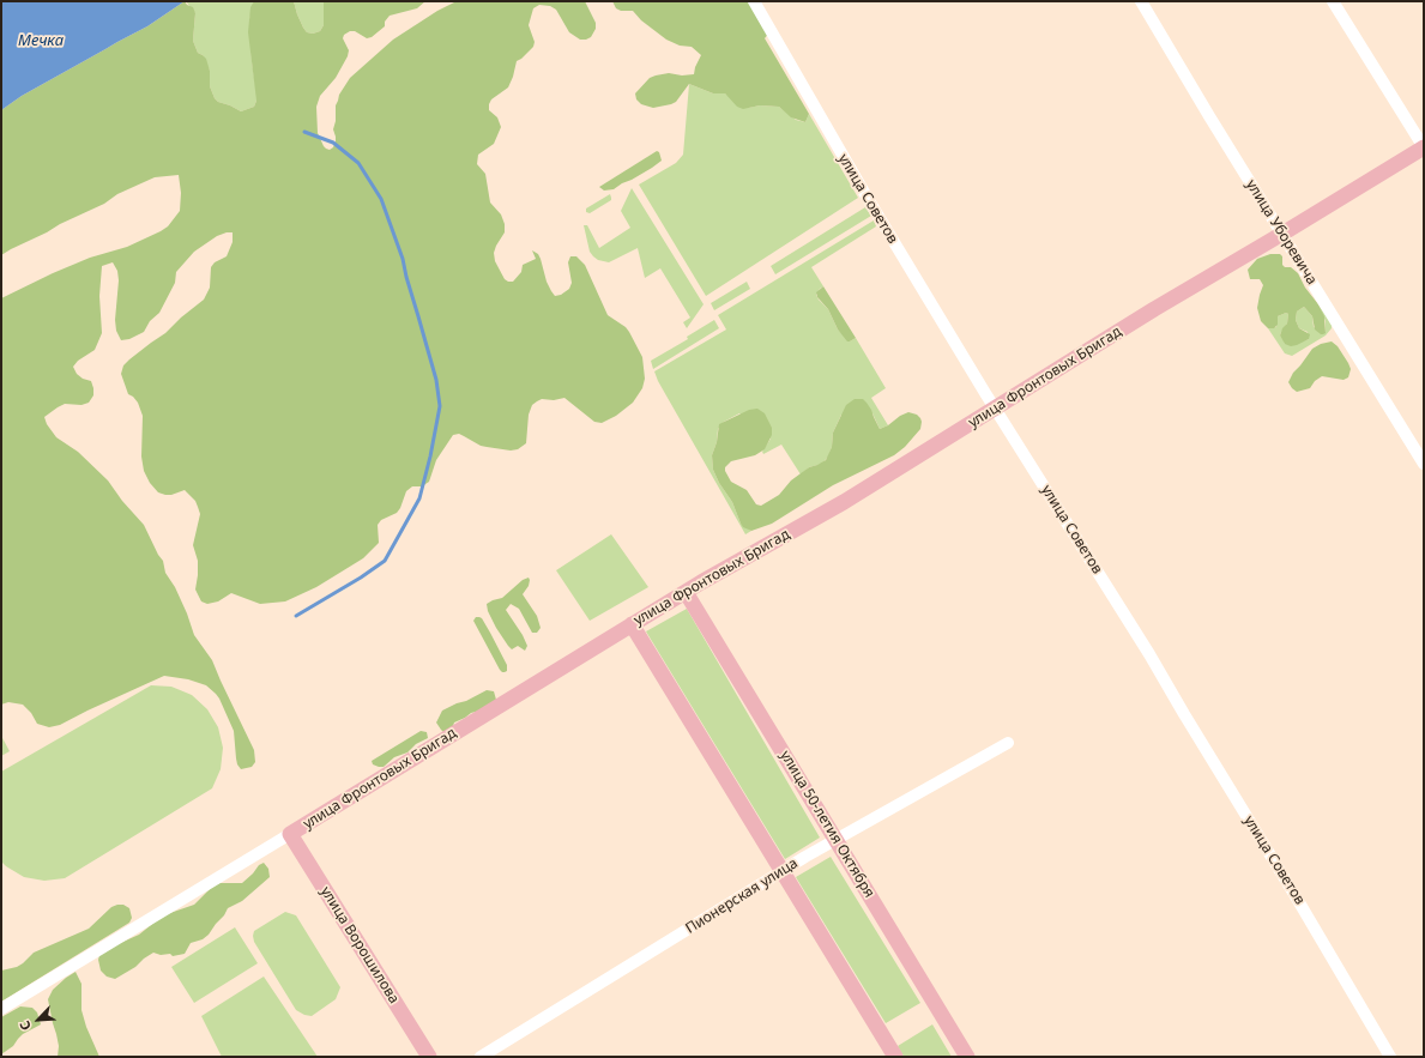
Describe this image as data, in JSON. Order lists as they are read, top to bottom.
{
  "streets": {
    "main road": ["улица Фронтовых Бригад", "улица 50-летия Октября", "улица Ворошилова"],
    "street": ["улица Советов", "улица Уборевича", "Пионерская улица"]
  },
  "crossings": [
    ["улица Советов", "улица Фронтовых Бригад"],
    ["улица Уборевича", "улица Фронтовых Бригад"],
    ["улица Фронтовых Бригад", "улица 50-летия Октября"],
    ["улица Фронтовых Бригад", "улица Ворошилова"],
    ["улица 50-летия Октября", "Пионерская улица"]
  ],
  "water": ["Мечка"],
  "north": "bottom left"
}
